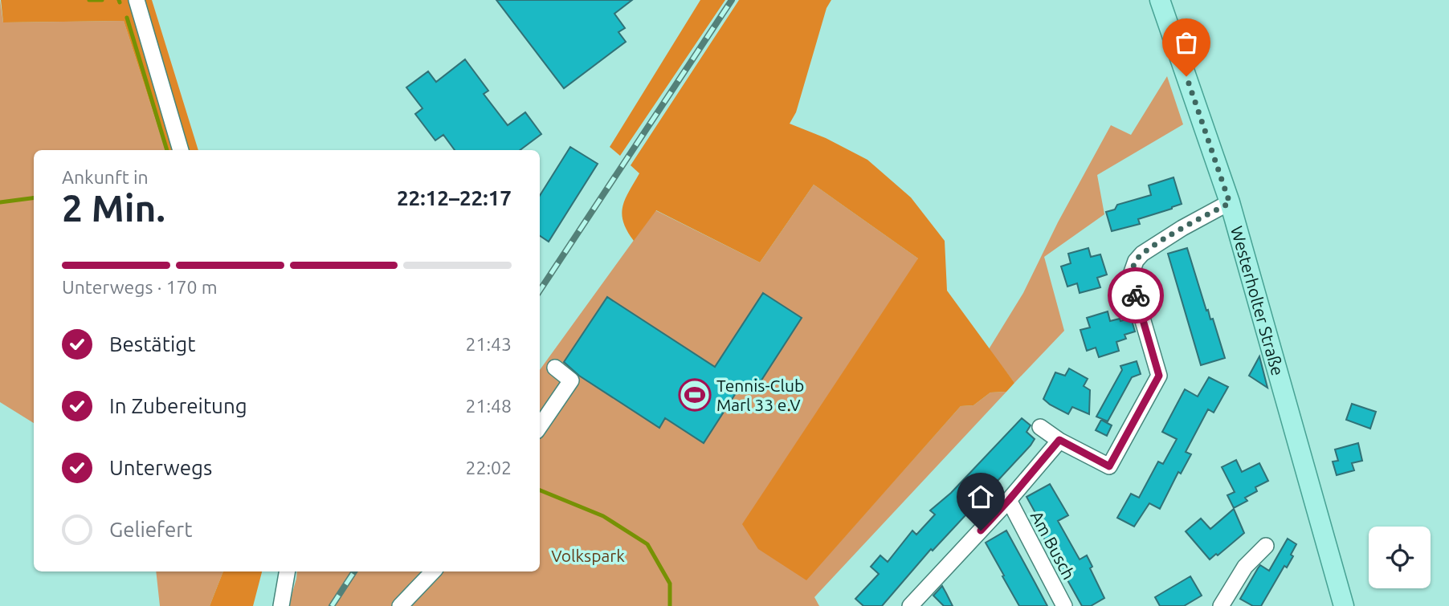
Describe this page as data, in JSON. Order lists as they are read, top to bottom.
{
  "streets": {
    "main road": ["Westerholter Straße"],
    "street": ["Am Busch"]
  },
  "parks": ["Volkspark"],
  "places": {
    "sports": ["Tennis-Club Marl 33 e.V"]
  },
  "page": {
    "heading": ["2 Min.", "Ankunft in", "22:12–22:17"],
    "bar": "Unterwegs · 170 m",
    "list": [
      ["Bestätigt", "21:43"],
      ["In Zubereitung", "21:48"],
      ["Unterwegs", "22:02"],
      "Geliefert"
    ]
  }
}
